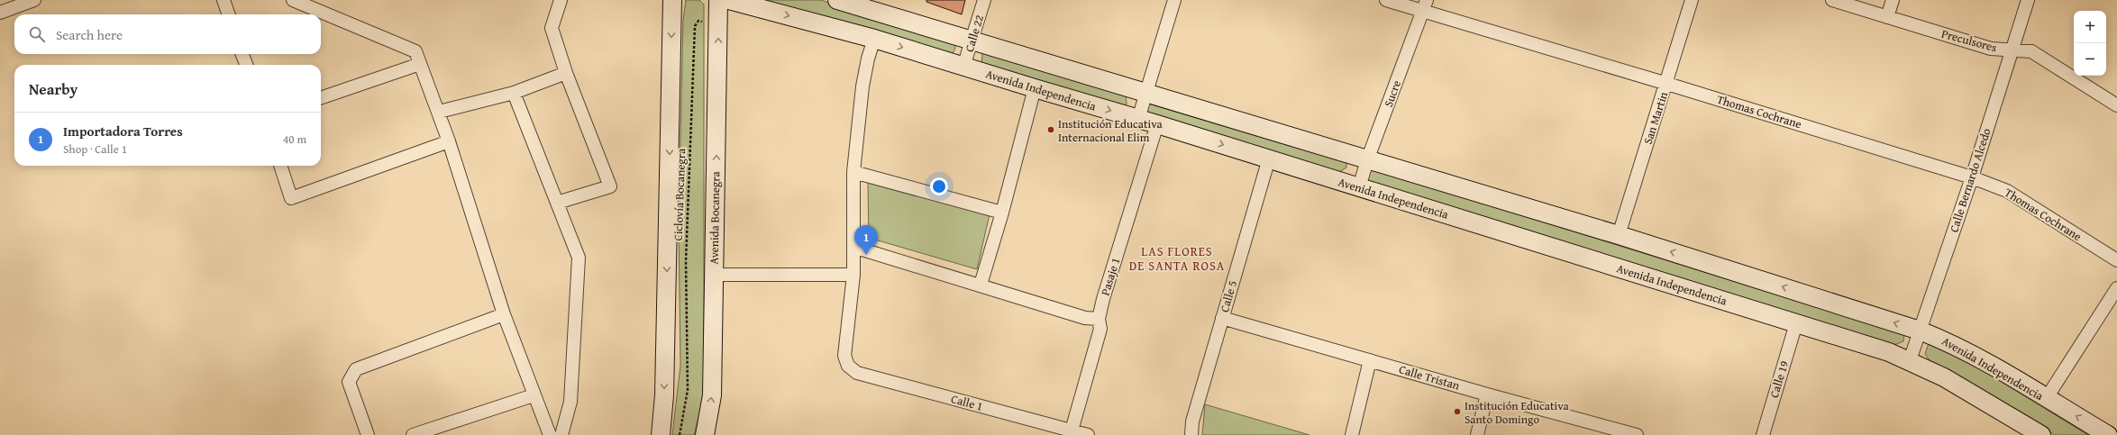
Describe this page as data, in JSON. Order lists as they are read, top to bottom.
{
  "streets": {
    "street": [
      "Calle 22",
      "Preculsores",
      "Avenida Independencia",
      "Sucre",
      "Thomas Cochrane",
      "San Martin",
      "Calle Bernardo Alcedo",
      "Avenida Bocanegra",
      "Pasaje 1",
      "Calle 5",
      "Calle Tristan",
      "Calle 19",
      "Calle 1"
    ],
    "path": ["Ciclovía Bocanegra"]
  },
  "crossings": [
    ["Calle 22", "Avenida Independencia"],
    ["Preculsores", "Calle Bernardo Alcedo"],
    ["Avenida Independencia", "Sucre"],
    ["Avenida Independencia", "San Martin"],
    ["Avenida Independencia", "Calle Bernardo Alcedo"],
    ["Avenida Independencia", "Pasaje 1"],
    ["Avenida Independencia", "Calle 5"],
    ["Avenida Independencia", "Calle 19"],
    ["Sucre", "Thomas Cochrane"],
    ["Thomas Cochrane", "San Martin"],
    ["Thomas Cochrane", "Calle Bernardo Alcedo"],
    ["Ciclovía Bocanegra", "Avenida Bocanegra"],
    ["Pasaje 1", "Calle 1"],
    ["Calle 5", "Calle Tristan"]
  ],
  "districts": ["LAS FLORES DE SANTA ROSA"],
  "places": ["Institución Educativa Internacional Elim", "Institución Educativa Santo Domingo"],
  "page": {
    "map_buttons": ["+", "−"],
    "search": "Search here",
    "heading": "Nearby",
    "list": [
      {
        "mark": "1",
        "name": "Importadora Torres",
        "note": "Shop · Calle 1",
        "value": "40 m"
      }
    ],
    "pins": "1"
  }
}
